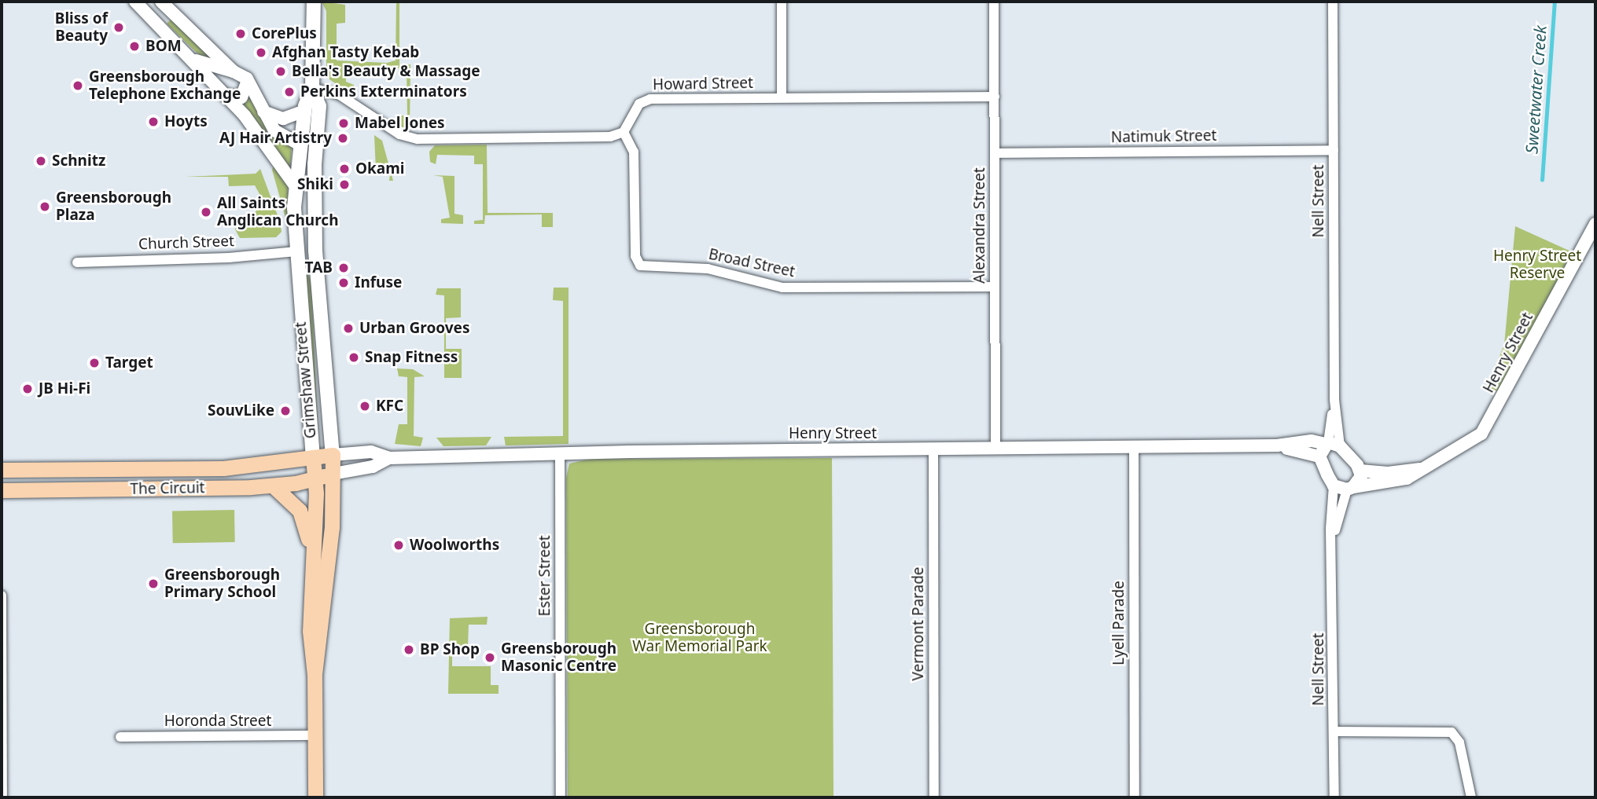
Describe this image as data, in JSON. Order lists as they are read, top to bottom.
{
  "streets": {
    "main road": ["Grimshaw Street", "The Circuit"],
    "street": [
      "Howard Street",
      "Natimuk Street",
      "Nell Street",
      "Alexandra Street",
      "Church Street",
      "Broad Street",
      "Henry Street",
      "Ester Street",
      "Lyell Parade",
      "Vermont Parade",
      "Horonda Street"
    ]
  },
  "crossings": [
    ["Howard Street", "Alexandra Street"],
    ["Howard Street", "Broad Street"],
    ["Natimuk Street", "Nell Street"],
    ["Natimuk Street", "Alexandra Street"],
    ["Nell Street", "Henry Street"],
    ["Alexandra Street", "Broad Street"],
    ["Alexandra Street", "Henry Street"],
    ["Church Street", "Grimshaw Street"],
    ["Henry Street", "Grimshaw Street"],
    ["Henry Street", "The Circuit"],
    ["Henry Street", "Ester Street"],
    ["Henry Street", "Lyell Parade"],
    ["Henry Street", "Vermont Parade"],
    ["Grimshaw Street", "The Circuit"],
    ["Grimshaw Street", "Horonda Street"]
  ],
  "water": ["Sweetwater Creek"],
  "parks": ["Henry Street Reserve", "Greensborough War Memorial Park"],
  "places": [
    "Bliss of Beauty",
    "CorePlus",
    "BOM",
    "Afghan Tasty Kebab",
    "Bella's Beauty & Massage",
    "Greensborough Telephone Exchange",
    "Perkins Exterminators",
    "Hoyts",
    "Mabel Jones",
    "AJ Hair Artistry",
    "Schnitz",
    "Okami",
    "Shiki",
    "Greensborough Plaza",
    "All Saints Anglican Church",
    "TAB",
    "Infuse",
    "Urban Grooves",
    "Snap Fitness",
    "Target",
    "JB Hi-Fi",
    "KFC",
    "SouvLike",
    "Woolworths",
    "Greensborough Primary School",
    "BP Shop",
    "Greensborough Masonic Centre"
  ]
}
